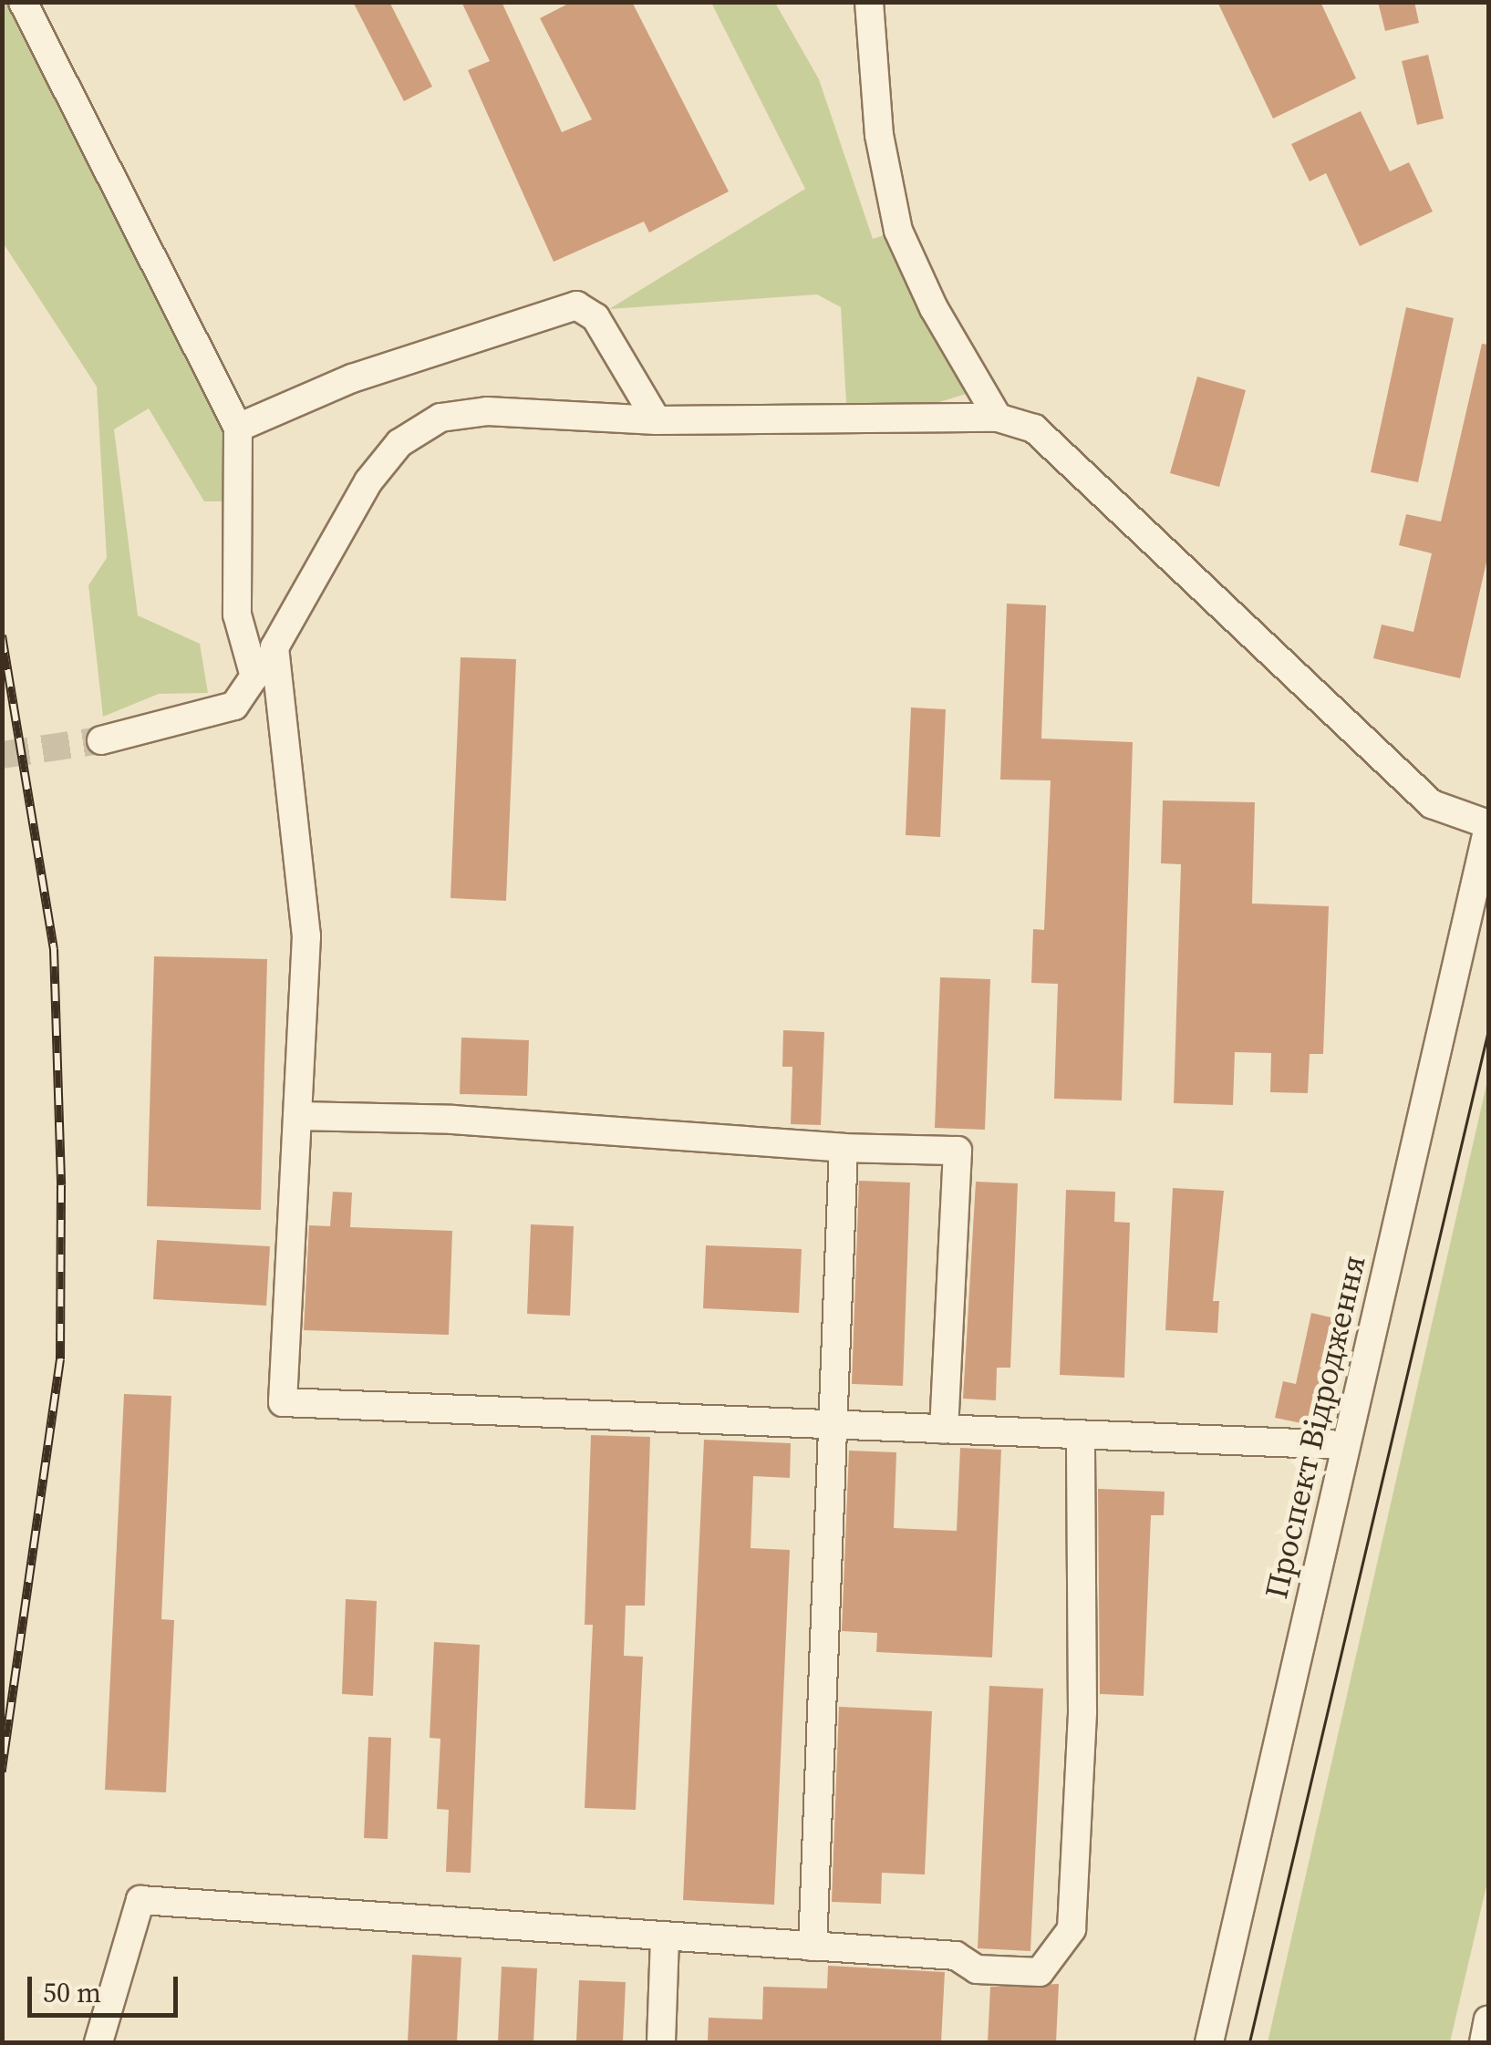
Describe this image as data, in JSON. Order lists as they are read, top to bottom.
{
  "streets": {
    "street": ["Проспект Відродження"]
  },
  "scale_bar": "50 m"
}
